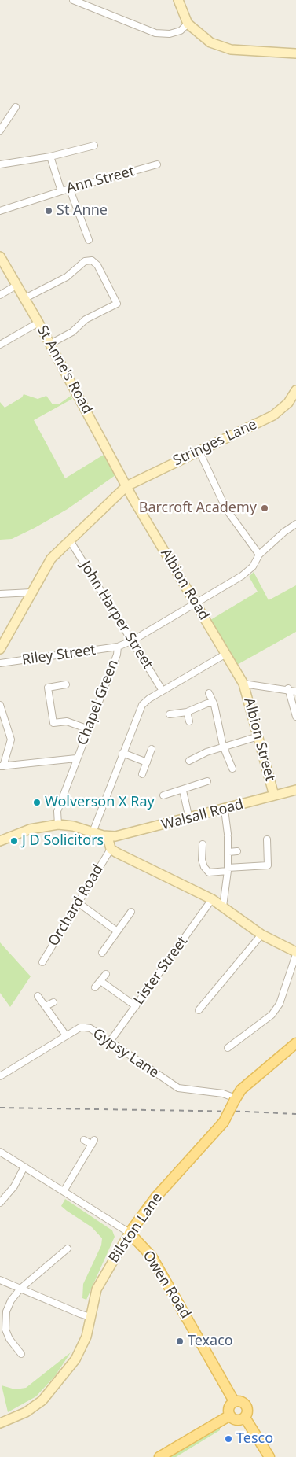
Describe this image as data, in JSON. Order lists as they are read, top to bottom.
{
  "streets": {
    "main road": ["Bilston Lane", "Owen Road"],
    "street": [
      "Ann Street",
      "St Anne's Road",
      "Stringes Lane",
      "Albion Road",
      "John Harper Street",
      "Riley Street",
      "Chapel Green",
      "Albion Street",
      "Walsall Road",
      "Orchard Road",
      "Lister Street",
      "Gypsy Lane"
    ]
  },
  "crossings": [
    ["St Anne's Road", "Stringes Lane"],
    ["St Anne's Road", "Albion Road"],
    ["Stringes Lane", "Albion Road"],
    ["Stringes Lane", "John Harper Street"],
    ["Albion Road", "Riley Street"],
    ["Albion Road", "Albion Street"],
    ["John Harper Street", "Riley Street"],
    ["Riley Street", "Chapel Green"],
    ["Albion Street", "Walsall Road"],
    ["Lister Street", "Gypsy Lane"],
    ["Gypsy Lane", "Bilston Lane"],
    ["Bilston Lane", "Owen Road"]
  ],
  "places": [
    "St Anne",
    "Barcroft Academy",
    "Wolverson X Ray",
    "J D Solicitors",
    "Texaco",
    "Tesco"
  ]
}
